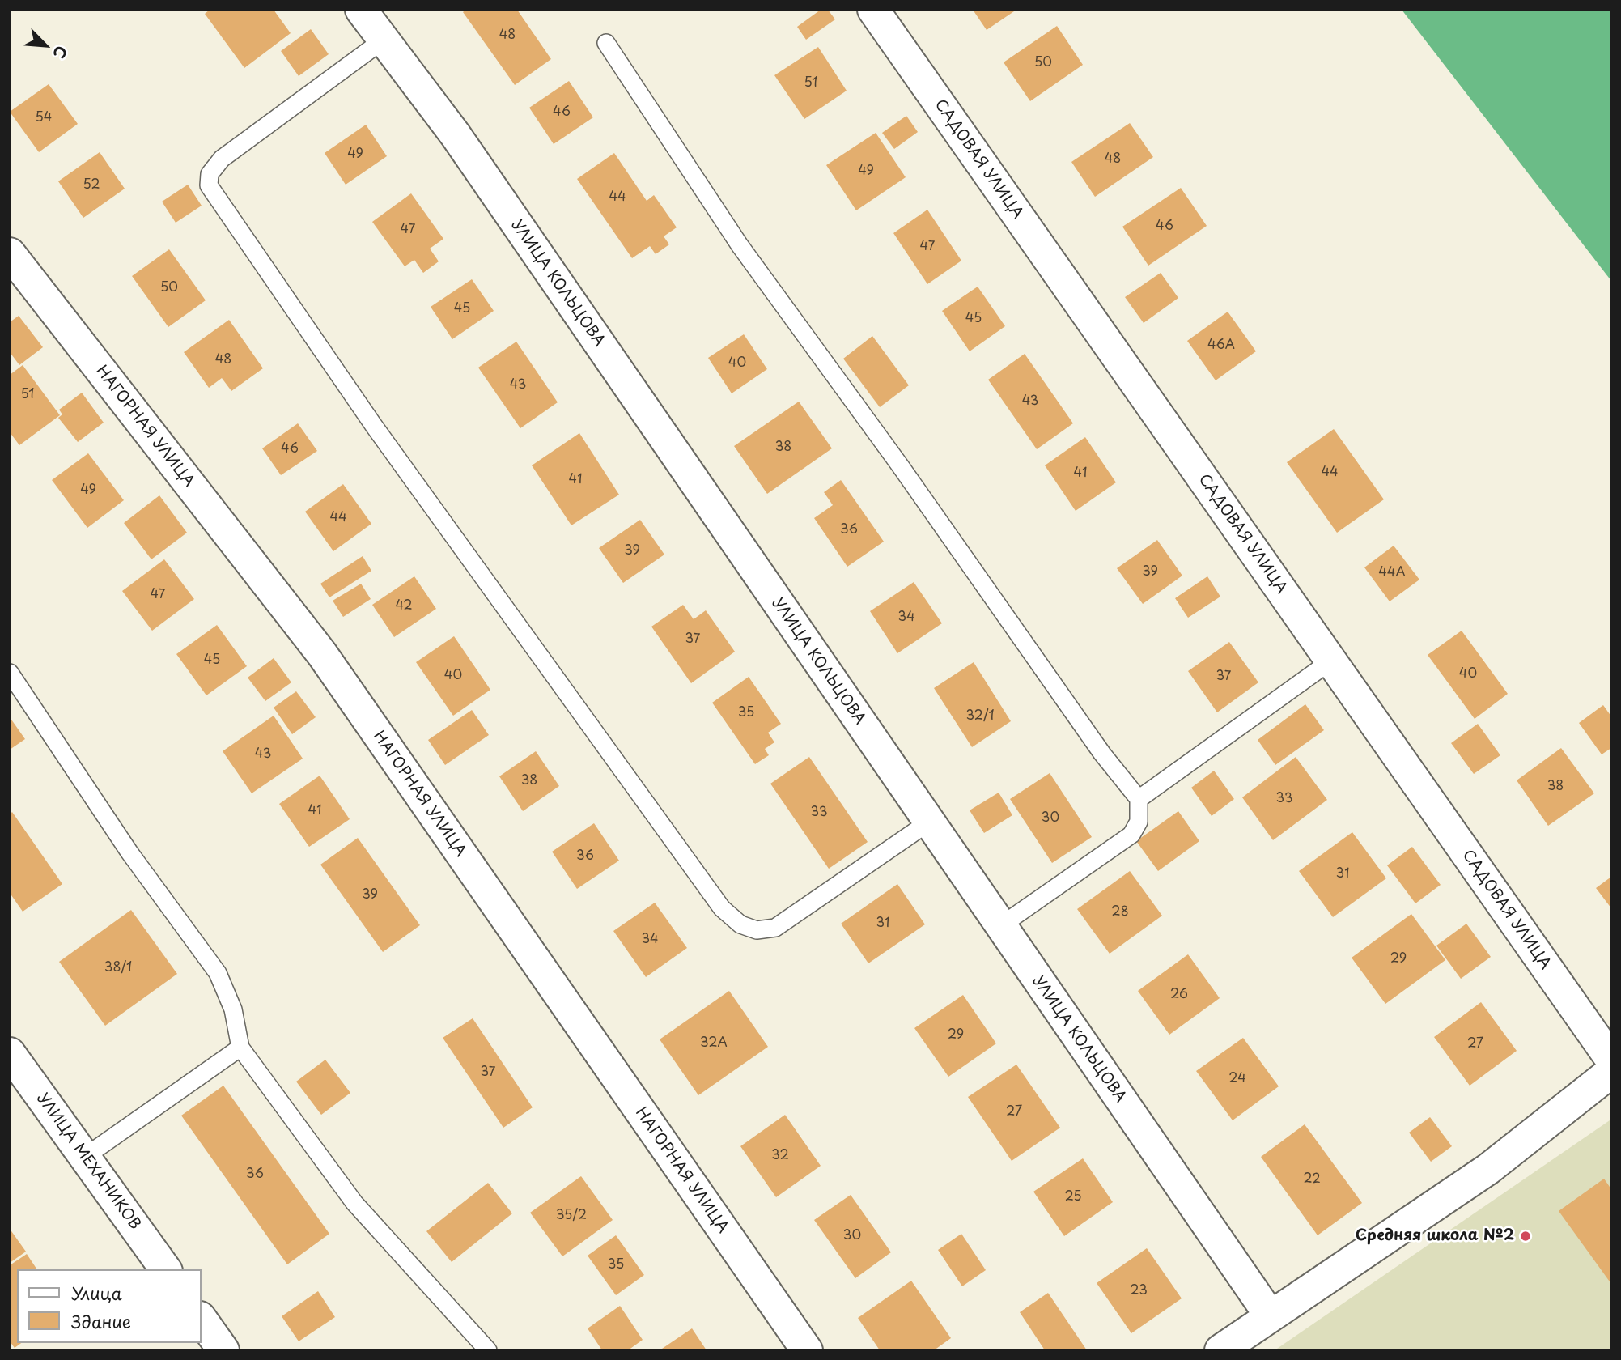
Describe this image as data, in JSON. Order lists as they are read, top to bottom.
{
  "streets": {
    "street": [
      "САДОВАЯ УЛИЦА",
      "УЛИЦА КОЛЬЦОВА",
      "НАГОРНАЯ УЛИЦА",
      "УЛИЦА МЕХАНИКОВ"
    ]
  },
  "places": ["Средняя школа №2"],
  "house_numbers": [
    "48",
    "50",
    "51",
    "46",
    "54",
    "49",
    "48",
    "49",
    "52",
    "44",
    "46",
    "47",
    "47",
    "50",
    "45",
    "45",
    "46А",
    "48",
    "40",
    "43",
    "51",
    "43",
    "38",
    "46",
    "44",
    "41",
    "41",
    "49",
    "44",
    "36",
    "39",
    "39",
    "44А",
    "47",
    "42",
    "34",
    "37",
    "45",
    "40",
    "40",
    "37",
    "35",
    "32/1",
    "43",
    "38",
    "38",
    "33",
    "41",
    "33",
    "30",
    "36",
    "31",
    "39",
    "28",
    "31",
    "34",
    "29",
    "38/1",
    "26",
    "29",
    "32А",
    "27",
    "37",
    "24",
    "27",
    "32",
    "36",
    "22",
    "25",
    "35/2",
    "30",
    "35",
    "23"
  ],
  "legend": ["Улица", "Здание"],
  "north": "bottom right"
}
